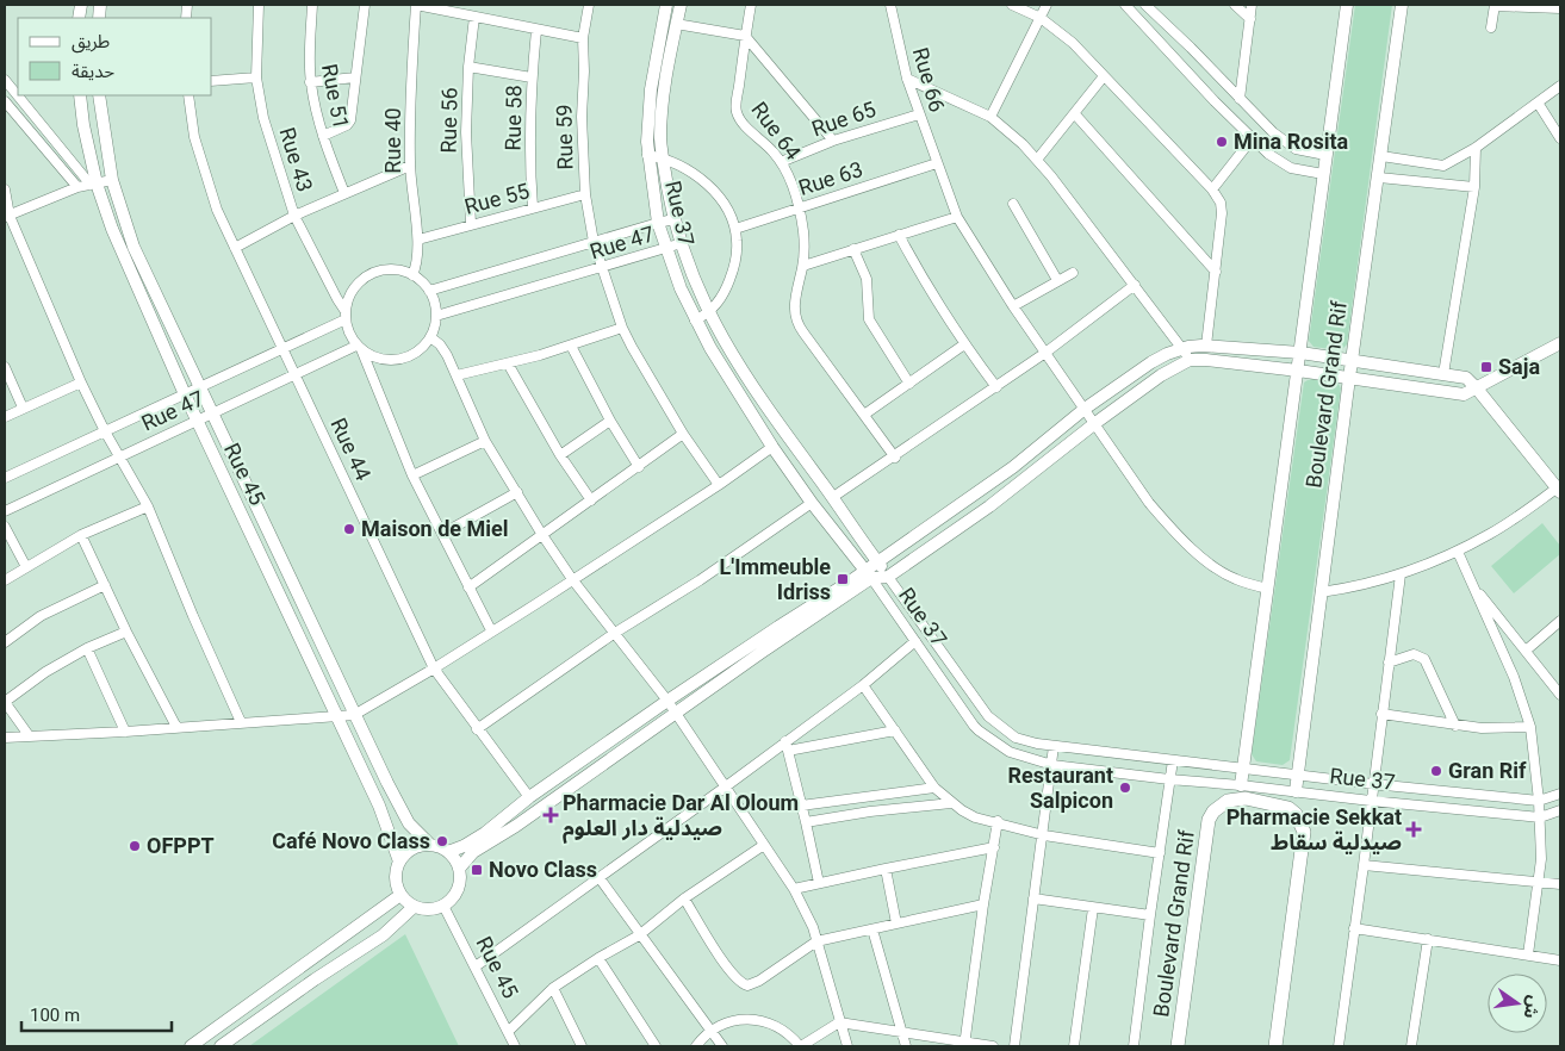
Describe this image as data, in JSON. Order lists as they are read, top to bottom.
{
  "streets": {
    "main road": ["Boulevard Grand Rif"],
    "street": [
      "Rue 66",
      "Rue 51",
      "Rue 58",
      "Rue 65",
      "Rue 56",
      "Rue 64",
      "Rue 59",
      "Rue 40",
      "Rue 43",
      "Rue 63",
      "Rue 55",
      "Rue 37",
      "Rue 47",
      "Rue 44",
      "Rue 45"
    ]
  },
  "crossings": [
    ["Rue 66", "Rue 65"],
    ["Rue 66", "Rue 63"],
    ["Rue 66", "Boulevard Grand Rif"],
    ["Rue 58", "Rue 55"],
    ["Rue 65", "Rue 64"],
    ["Rue 56", "Rue 55"],
    ["Rue 64", "Rue 63"],
    ["Rue 59", "Rue 55"],
    ["Rue 59", "Rue 47"],
    ["Rue 40", "Rue 43"],
    ["Rue 40", "Rue 55"],
    ["Rue 40", "Rue 47"],
    ["Rue 43", "Rue 47"],
    ["Rue 37", "Rue 47"],
    ["Rue 37", "Boulevard Grand Rif"],
    ["Rue 47", "Rue 44"],
    ["Rue 47", "Rue 45"]
  ],
  "places": {
    "other": [
      "Mina Rosita",
      "Maison de Miel",
      "Gran Rif",
      "Restaurant Salpicon",
      "Café Novo Class",
      "OFPPT"
    ],
    "transit": ["Saja", "L'Immeuble Idriss", "Novo Class"],
    "health": ["Pharmacie Dar Al Oloum صيدلية دار العلوم", "Pharmacie Sekkat صيدلية سقاط"]
  },
  "legend": ["طريق", "حديقة"],
  "scale_bar": "100 m",
  "north": "right"
}
